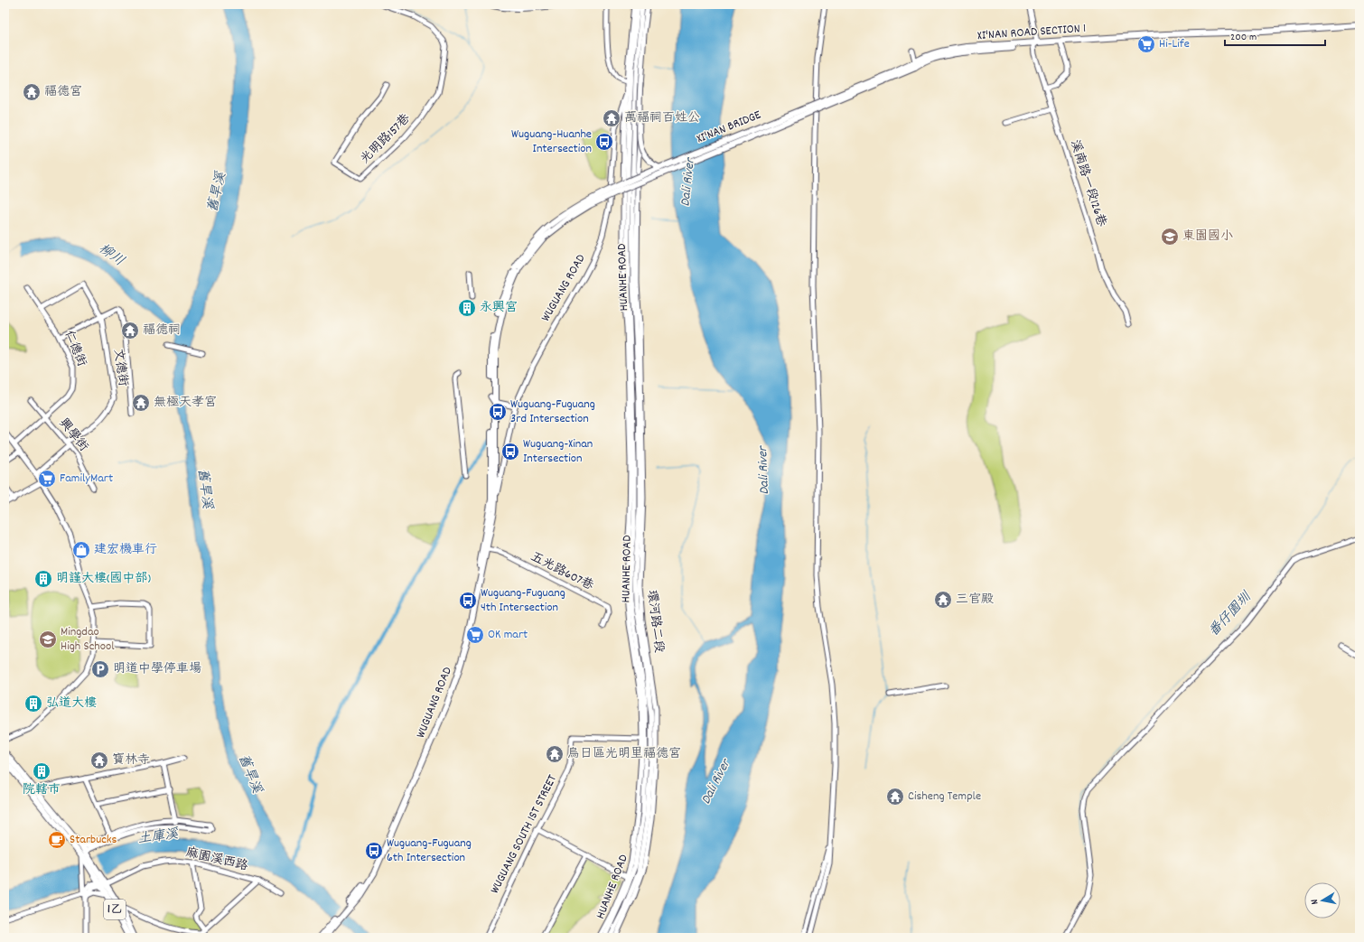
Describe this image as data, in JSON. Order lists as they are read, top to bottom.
{
  "streets": {
    "main road": [
      "XI'NAN ROAD SECTION 1",
      "XI'NAN BRIDGE",
      "WUGUANG ROAD",
      "1乙"
    ],
    "street": [
      "光明路157巷",
      "溪南路一段126巷",
      "HUANHE ROAD",
      "仁德街",
      "文德街",
      "興學街",
      "五光路607巷",
      "環河路二段",
      "WUGUANG SOUTH 1ST STREET",
      "麻園溪西路"
    ]
  },
  "crossings": [
    ["XI'NAN ROAD SECTION 1", "XI'NAN BRIDGE"],
    ["XI'NAN ROAD SECTION 1", "溪南路一段126巷"],
    ["XI'NAN BRIDGE", "WUGUANG ROAD"],
    ["HUANHE ROAD", "環河路二段"],
    ["WUGUANG ROAD", "五光路607巷"],
    ["仁德街", "文德街"],
    ["仁德街", "興學街"],
    ["文德街", "興學街"],
    ["環河路二段", "WUGUANG SOUTH 1ST STREET"],
    ["麻園溪西路", "1乙"]
  ],
  "water": [
    "Dali River",
    "舊旱溪",
    "柳川",
    "番仔園圳",
    "土庫溪"
  ],
  "places": {
    "supermarket": ["Hi-Life", "FamilyMart", "OK mart"],
    "temple": [
      "福德宮",
      "萬福祠百姓公",
      "福德祠",
      "無極天孝宮",
      "三官殿",
      "烏日區光明里福德宮",
      "寶林寺",
      "Cisheng Temple"
    ],
    "bus stop": [
      "Wuguang-Huanhe Intersection",
      "Wuguang-Fuguang 3rd Intersection",
      "Wuguang-Xinan Intersection",
      "Wuguang-Fuguang 4th Intersection",
      "Wuguang-Fuguang 6th Intersection"
    ],
    "school or university": ["東園國小", "Mingdao High School"],
    "building": [
      "永興宮",
      "明謹大樓(國中部)",
      "弘道大樓",
      "院轄市"
    ],
    "shop": ["建宏機車行"],
    "parking": ["明道中學停車場"],
    "cafe": ["Starbucks"]
  },
  "scale_bar": "200 m",
  "north": "left"
}
